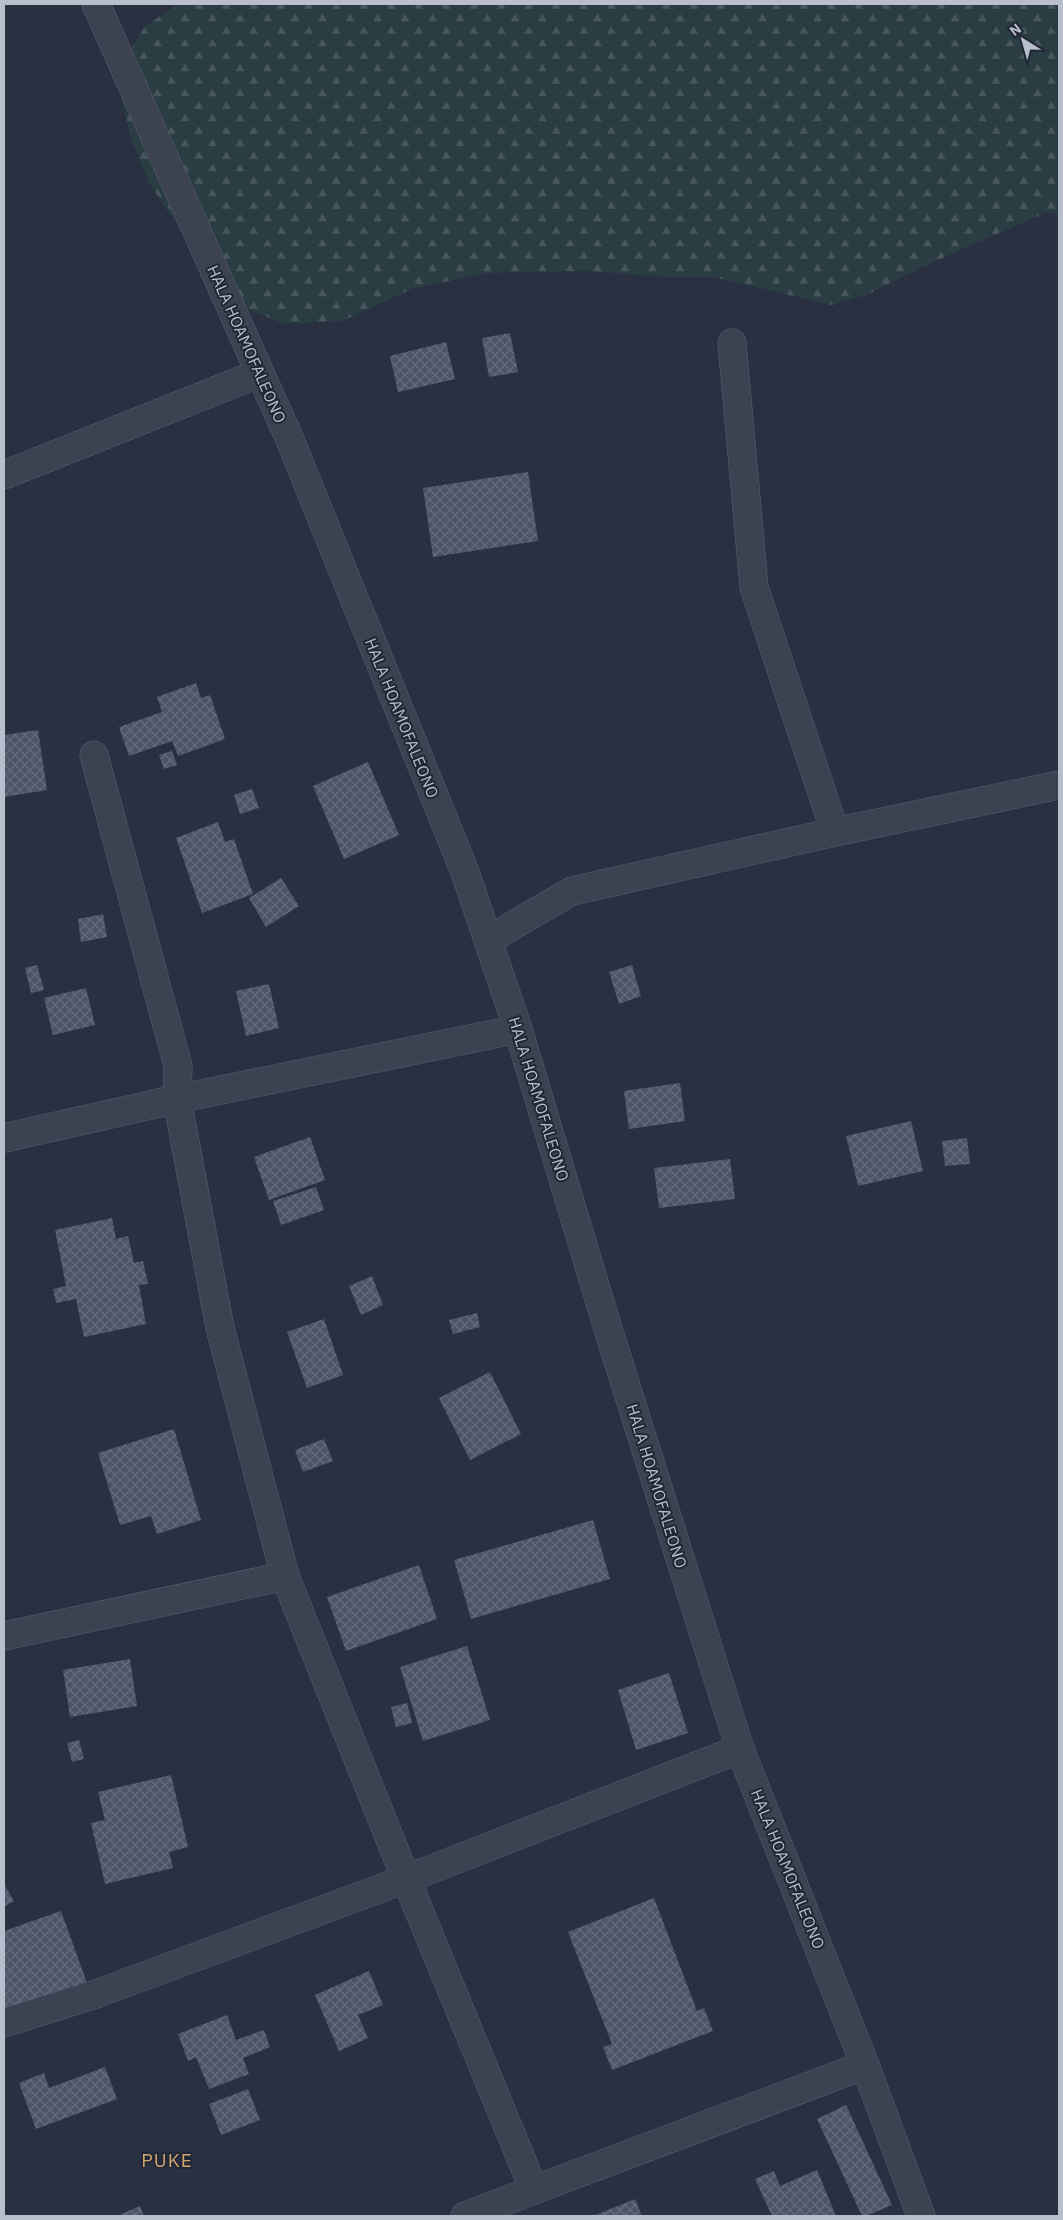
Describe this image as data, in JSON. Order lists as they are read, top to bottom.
{
  "streets": {
    "street": ["HALA HOAMOFALEONO"]
  },
  "districts": ["PUKE"],
  "north": "top left"
}
